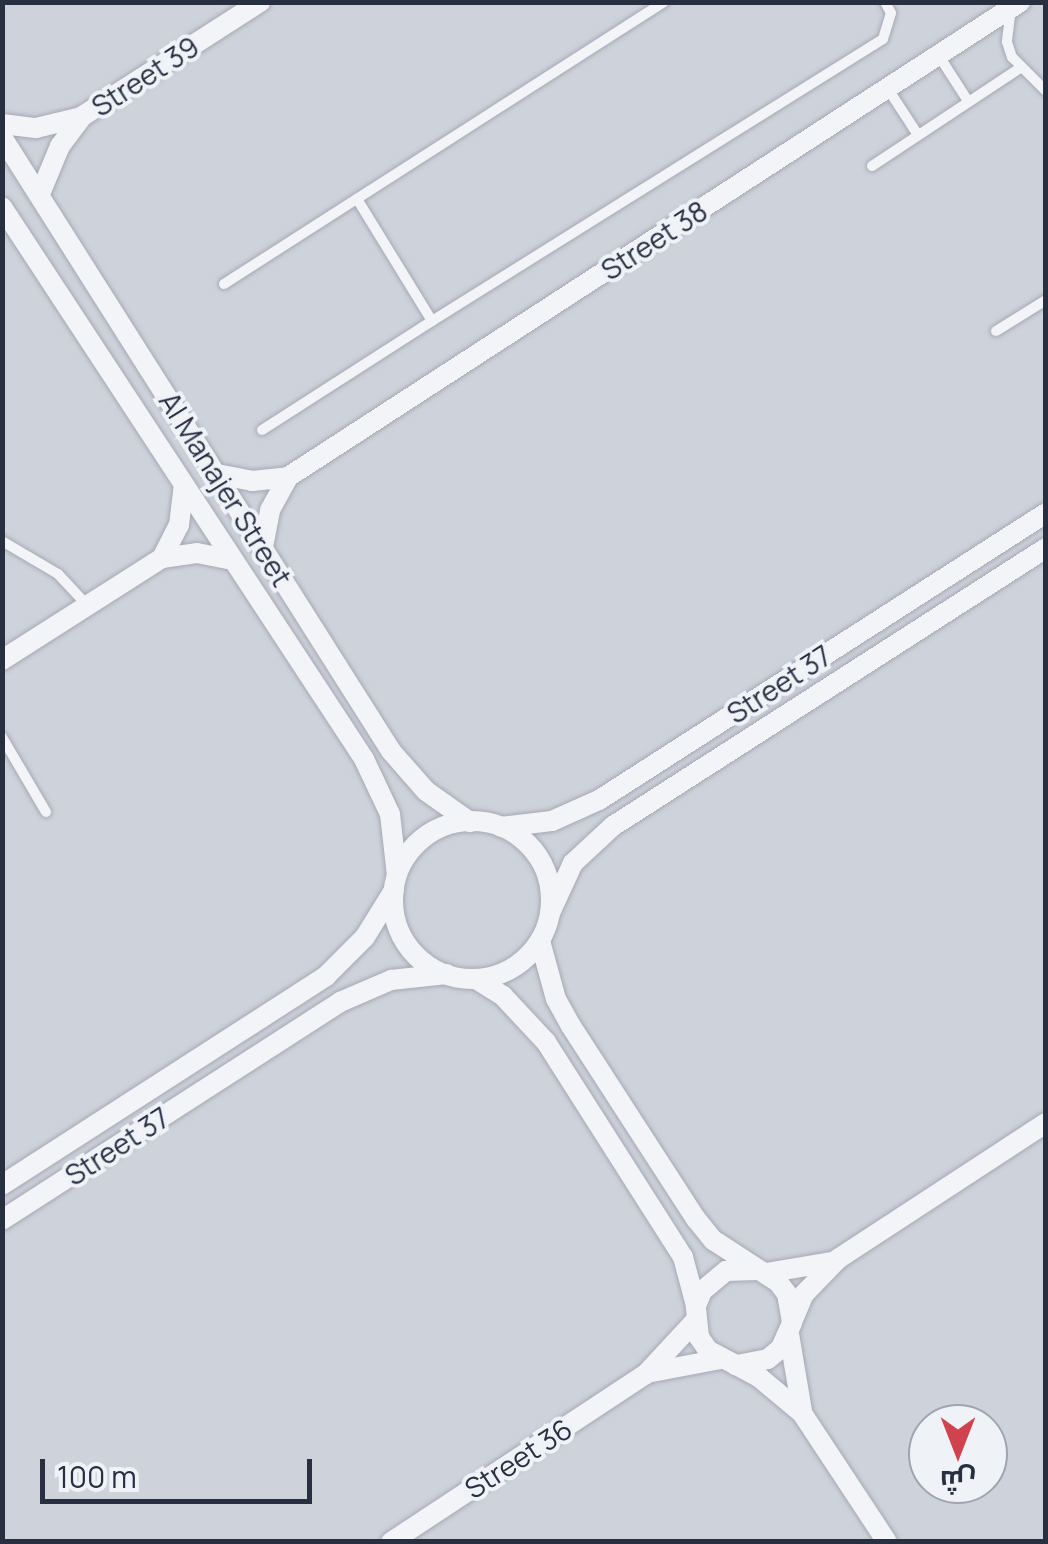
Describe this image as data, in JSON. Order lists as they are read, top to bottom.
{
  "streets": {
    "street": [
      "Street 39",
      "Street 38",
      "Al Manajer Street",
      "Street 37",
      "Street 36"
    ]
  },
  "crossings": [
    ["Street 39", "Al Manajer Street"],
    ["Al Manajer Street", "Street 37"]
  ],
  "scale_bar": "100 m",
  "north": "bottom"
}
